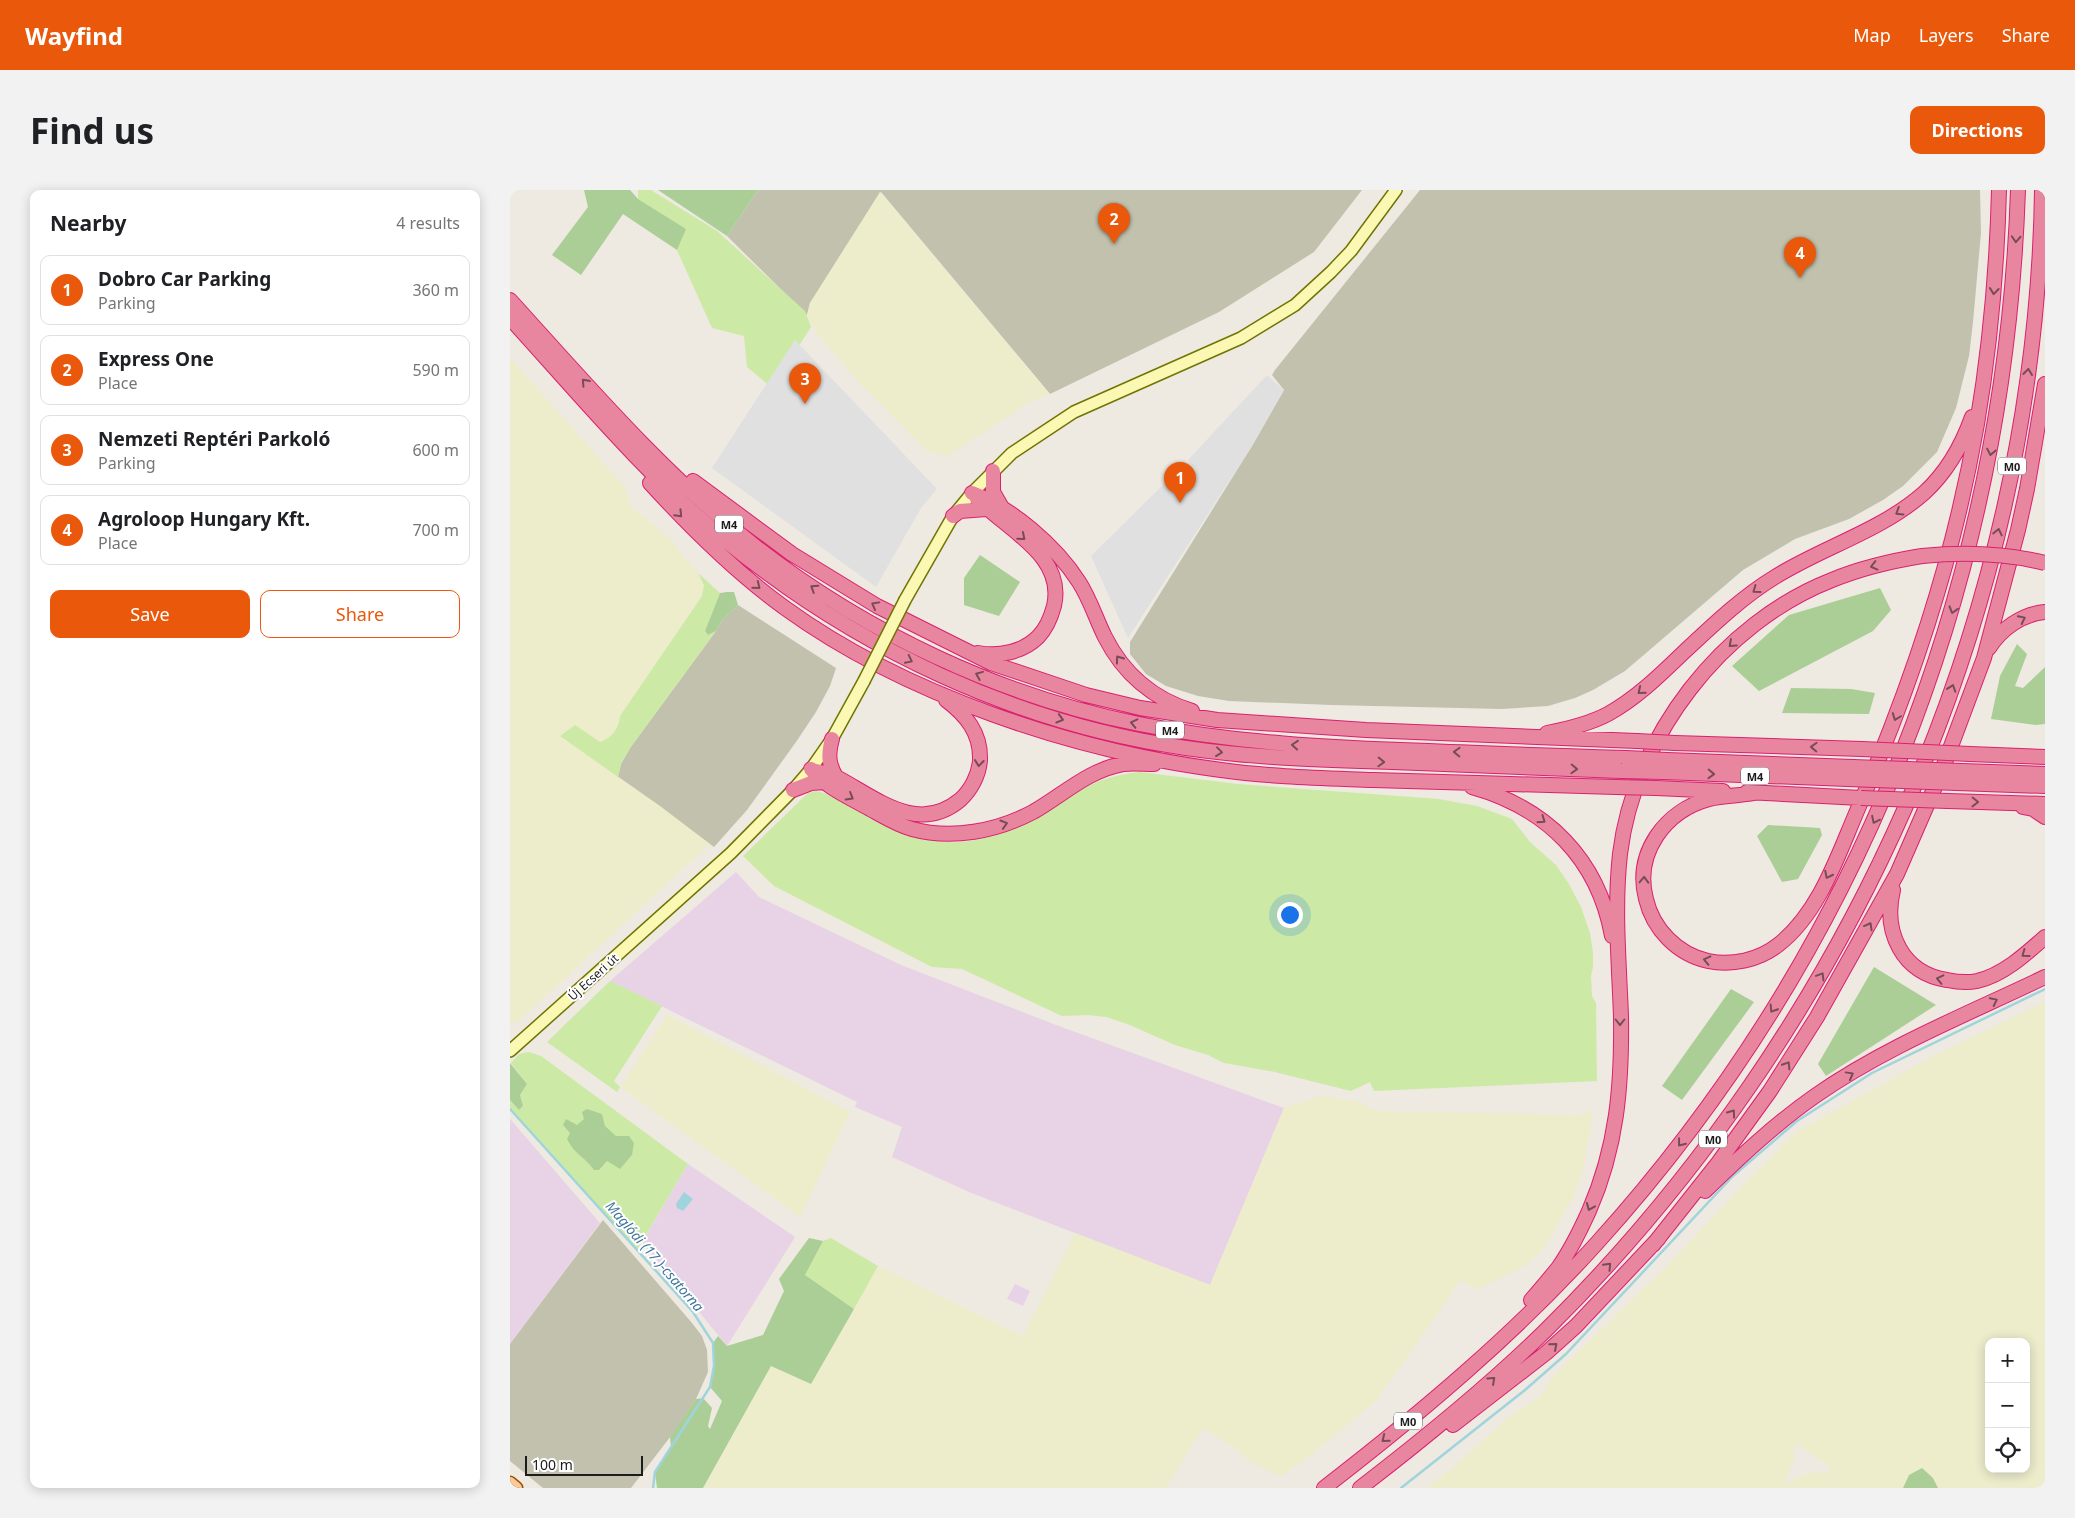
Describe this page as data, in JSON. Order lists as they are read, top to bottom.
{
  "streets": {
    "highway": ["M0", "M4"],
    "main road": ["Új Ecseri út"]
  },
  "water": ["Maglódi (17.)-csatorna"],
  "scale_bar": "100 m",
  "page": {
    "header": "Wayfind",
    "nav": ["Map", "Layers", "Share"],
    "buttons": [
      "Directions",
      ["Save", "Share"]
    ],
    "title": "Find us",
    "heading": ["Nearby", "4 results"],
    "pins": [
      "2",
      "4",
      "3",
      "1"
    ],
    "list": [
      {
        "mark": "1",
        "name": "Dobro Car Parking",
        "note": "Parking",
        "value": "360 m"
      },
      {
        "mark": "2",
        "name": "Express One",
        "note": "Place",
        "value": "590 m"
      },
      {
        "mark": "3",
        "name": "Nemzeti Reptéri Parkoló",
        "note": "Parking",
        "value": "600 m"
      },
      {
        "mark": "4",
        "name": "Agroloop Hungary Kft.",
        "note": "Place",
        "value": "700 m"
      }
    ],
    "map_buttons": ["+", "−"],
    "scale": "100 m"
  }
}
